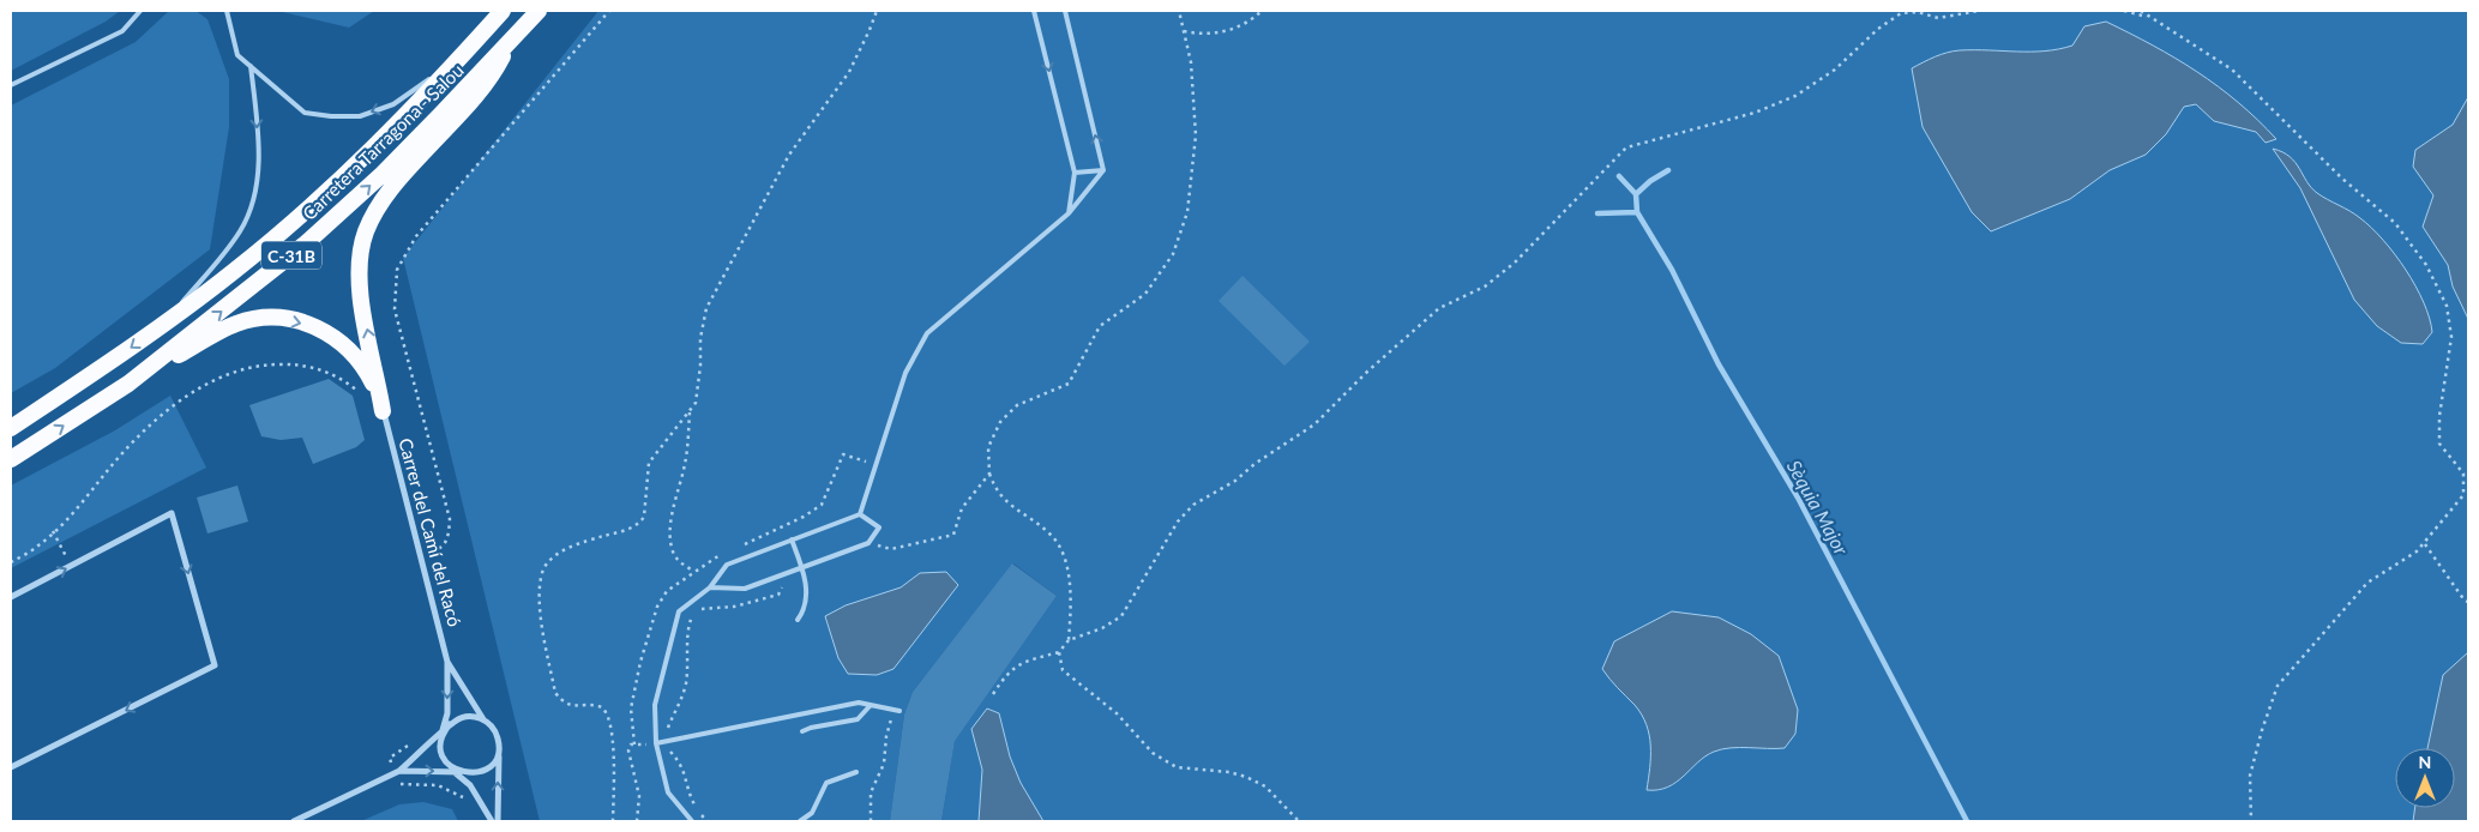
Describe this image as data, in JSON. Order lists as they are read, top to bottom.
{
  "streets": {
    "highway": ["Carretera Tarragona - Salou", "C-31B"],
    "street": ["Carrer del Camí del Racó"]
  },
  "water": ["Sèquia Major"],
  "north": "top"
}
